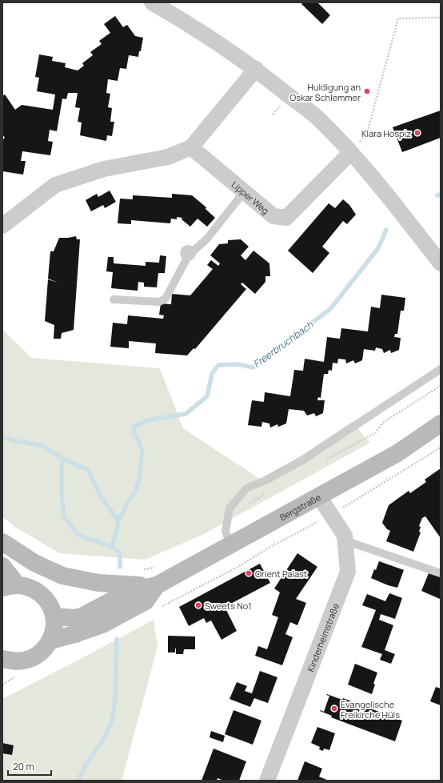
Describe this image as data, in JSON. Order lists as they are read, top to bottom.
{
  "streets": {
    "main road": ["Bergstraße"],
    "street": ["Lipper Weg", "Kinderheimstraße"]
  },
  "crossings": [
    ["Bergstraße", "Kinderheimstraße"]
  ],
  "water": ["Freerbruchbach"],
  "places": [
    "Huldigung an Oskar Schlemmer",
    "Klara Hospiz",
    "Orient Palast",
    "Sweets No1",
    "Evangelische Freikirche Hüls"
  ],
  "scale_bar": "20 m"
}
